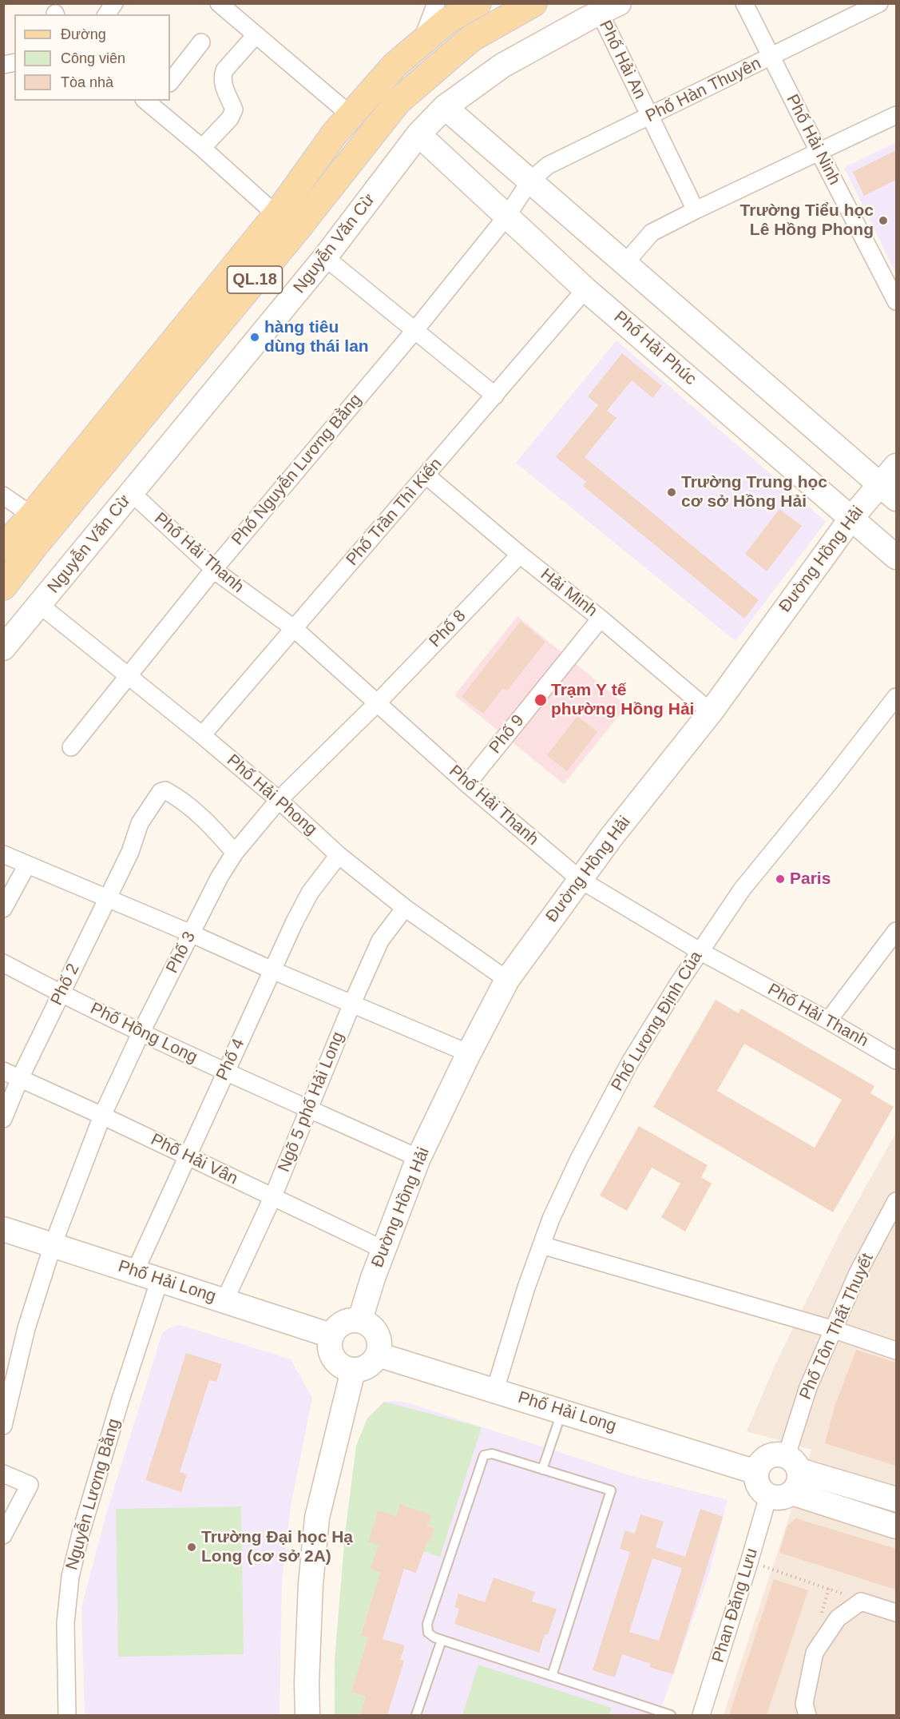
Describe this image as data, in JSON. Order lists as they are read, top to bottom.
{
  "streets": {
    "main road": ["QL.18"],
    "street": [
      "Phố Hải An",
      "Phố Hàn Thuyên",
      "Phố Hải Ninh",
      "Nguyễn Văn Cừ",
      "Phố Hải Phúc",
      "Phố Nguyễn Lương Bằng",
      "Phố Trần Thì Kiến",
      "Phố Hải Thanh",
      "Đường Hồng Hải",
      "Hải Minh",
      "Phố 8",
      "Phố 9",
      "Phố Hải Phong",
      "Phố 3",
      "Phố 2",
      "Phố Lương Định Của",
      "Phố Hồng Long",
      "Phố 4",
      "Ngõ 5 phố Hải Long",
      "Phố Hải Vân",
      "Phố Hải Long",
      "Phố Tôn Thất Thuyết",
      "Nguyễn Lương Bằng",
      "Phan Đăng Lưu"
    ]
  },
  "crossings": [
    ["Phố Hải An", "Phố Hàn Thuyên"],
    ["Phố Hải An", "Nguyễn Văn Cừ"],
    ["Phố Hàn Thuyên", "Phố Hải Ninh"],
    ["Phố Hàn Thuyên", "Phố Hải Phúc"],
    ["Phố Hàn Thuyên", "Phố Nguyễn Lương Bằng"],
    ["Nguyễn Văn Cừ", "Phố Hải Phúc"],
    ["Nguyễn Văn Cừ", "Phố Hải Thanh"],
    ["Nguyễn Văn Cừ", "Phố Hải Phong"],
    ["Phố Hải Phúc", "Phố Nguyễn Lương Bằng"],
    ["Phố Hải Phúc", "Phố Trần Thì Kiến"],
    ["Phố Hải Phúc", "Đường Hồng Hải"],
    ["Phố Nguyễn Lương Bằng", "Phố Hải Thanh"],
    ["Phố Nguyễn Lương Bằng", "Phố Hải Phong"],
    ["Phố Trần Thì Kiến", "Phố Hải Thanh"],
    ["Phố Trần Thì Kiến", "Hải Minh"],
    ["Phố Trần Thì Kiến", "Phố Hải Phong"],
    ["Phố Hải Thanh", "Đường Hồng Hải"],
    ["Phố Hải Thanh", "Phố 8"],
    ["Phố Hải Thanh", "Phố 9"],
    ["Phố Hải Thanh", "Phố 3"],
    ["Phố Hải Thanh", "Phố Lương Định Của"],
    ["Đường Hồng Hải", "Hải Minh"],
    ["Đường Hồng Hải", "Phố Hải Phong"],
    ["Đường Hồng Hải", "Phố Hồng Long"],
    ["Đường Hồng Hải", "Phố Hải Vân"],
    ["Đường Hồng Hải", "Phố Hải Long"],
    ["Hải Minh", "Phố 8"],
    ["Hải Minh", "Phố 9"],
    ["Phố 8", "Phố 3"],
    ["Phố Hải Phong", "Phố 3"],
    ["Phố Hải Phong", "Phố 4"],
    ["Phố Hải Phong", "Ngõ 5 phố Hải Long"],
    ["Phố 3", "Phố 2"],
    ["Phố 3", "Phố Hồng Long"],
    ["Phố 3", "Phố Hải Vân"],
    ["Phố 3", "Phố Hải Long"],
    ["Phố 2", "Phố Hồng Long"],
    ["Phố 2", "Phố Hải Vân"],
    ["Phố Lương Định Của", "Phố Hải Long"],
    ["Phố Hồng Long", "Phố 4"],
    ["Phố Hồng Long", "Ngõ 5 phố Hải Long"],
    ["Phố 4", "Phố Hải Vân"],
    ["Phố 4", "Phố Hải Long"],
    ["Ngõ 5 phố Hải Long", "Phố Hải Vân"],
    ["Ngõ 5 phố Hải Long", "Phố Hải Long"],
    ["Phố Hải Long", "Phố Tôn Thất Thuyết"],
    ["Phố Hải Long", "Nguyễn Lương Bằng"],
    ["Phố Hải Long", "Phan Đăng Lưu"],
    ["Phố Tôn Thất Thuyết", "Phan Đăng Lưu"]
  ],
  "places": [
    "Trường Tiểu học Lê Hồng Phong",
    "hàng tiêu dùng thái lan",
    "Trường Trung học cơ sở Hồng Hải",
    "Trạm Y tế phường Hồng Hải",
    "Paris",
    "Trường Đại học Hạ Long (cơ sở 2A)"
  ],
  "legend": ["Đường", "Công viên", "Tòa nhà"]
}
